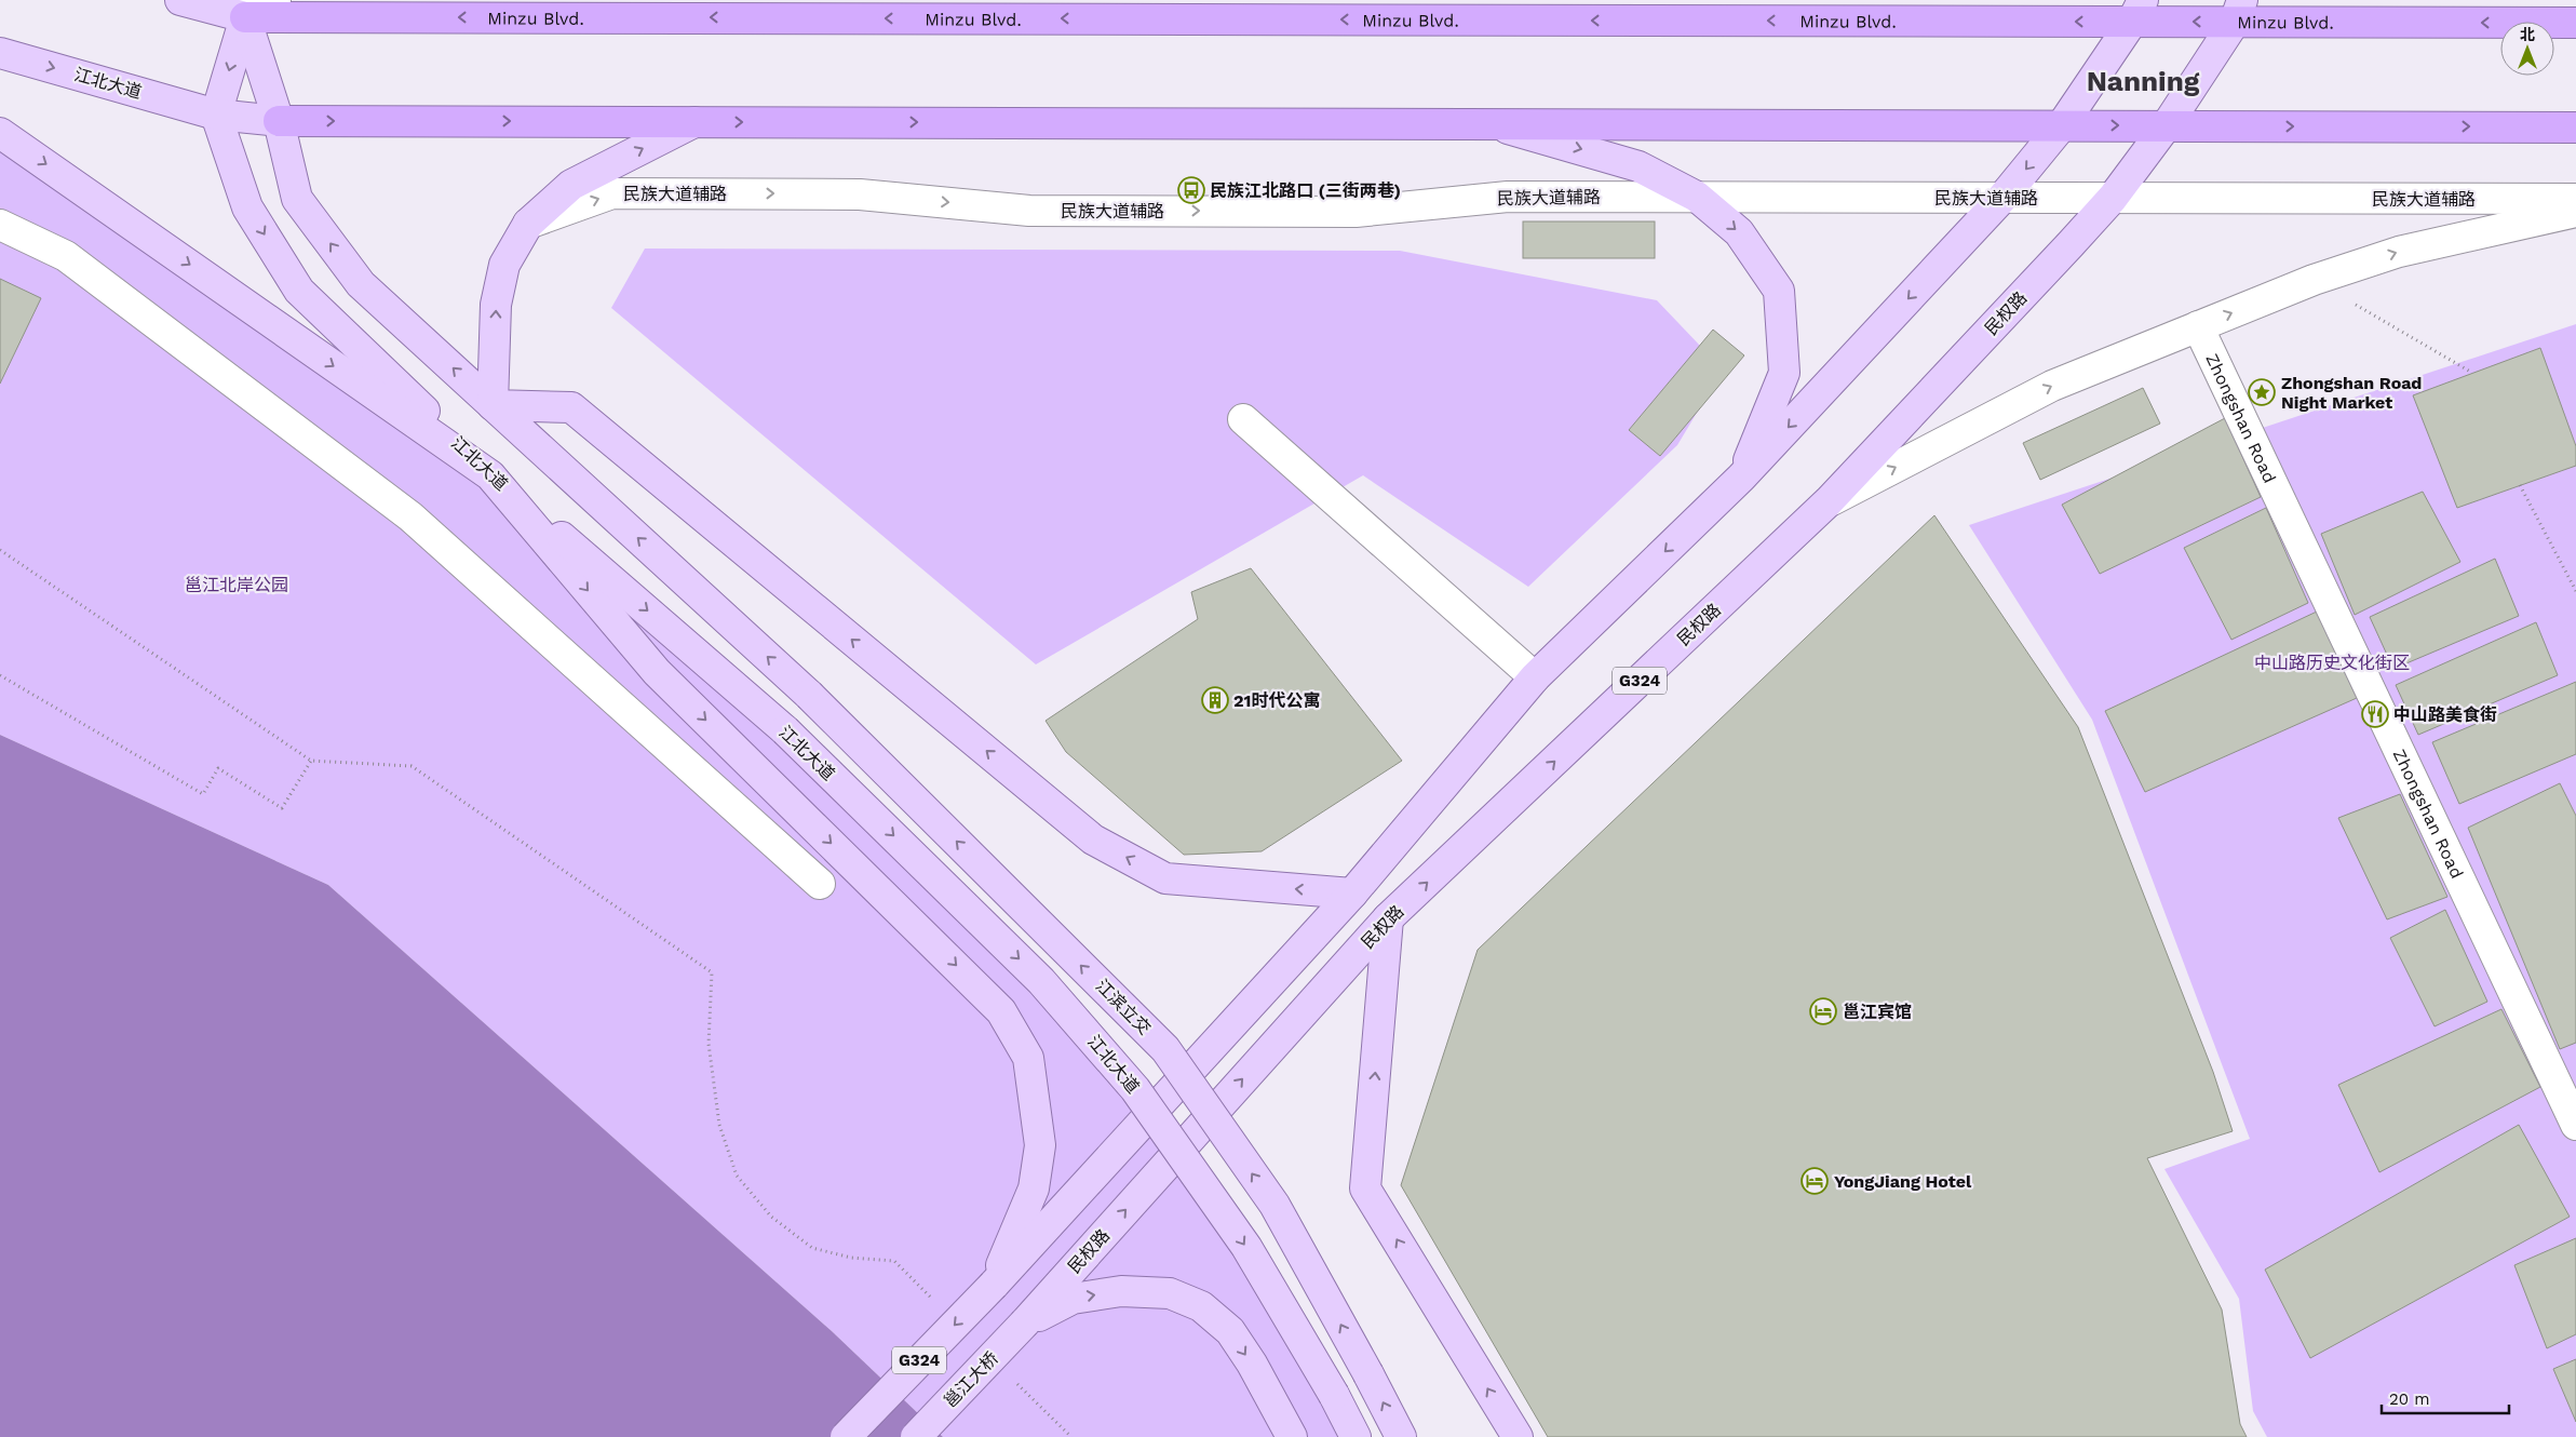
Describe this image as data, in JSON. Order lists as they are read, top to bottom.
{
  "streets": {
    "highway": ["Minzu Blvd."],
    "main road": [
      "江北大道",
      "民权路",
      "G324",
      "江滨立交",
      "邕江大桥"
    ],
    "street": ["民族大道辅路", "Zhongshan Road"]
  },
  "crossings": [
    ["Minzu Blvd.", "民权路"],
    ["Minzu Blvd.", "G324"],
    ["民族大道辅路", "民权路"],
    ["民族大道辅路", "G324"],
    ["民权路", "邕江大桥"]
  ],
  "one_way": ["民族大道辅路"],
  "districts": ["Nanning"],
  "parks": ["邕江北岸公园", "中山路历史文化街区"],
  "places": {
    "bus stop": ["民族江北路口 (三街两巷)"],
    "place": ["Zhongshan Road Night Market"],
    "building": ["21时代公寓"],
    "restaurant": ["中山路美食街"],
    "hotel": ["邕江宾馆", "YongJiang Hotel"]
  },
  "scale_bar": "20 m",
  "north": "top"
}
